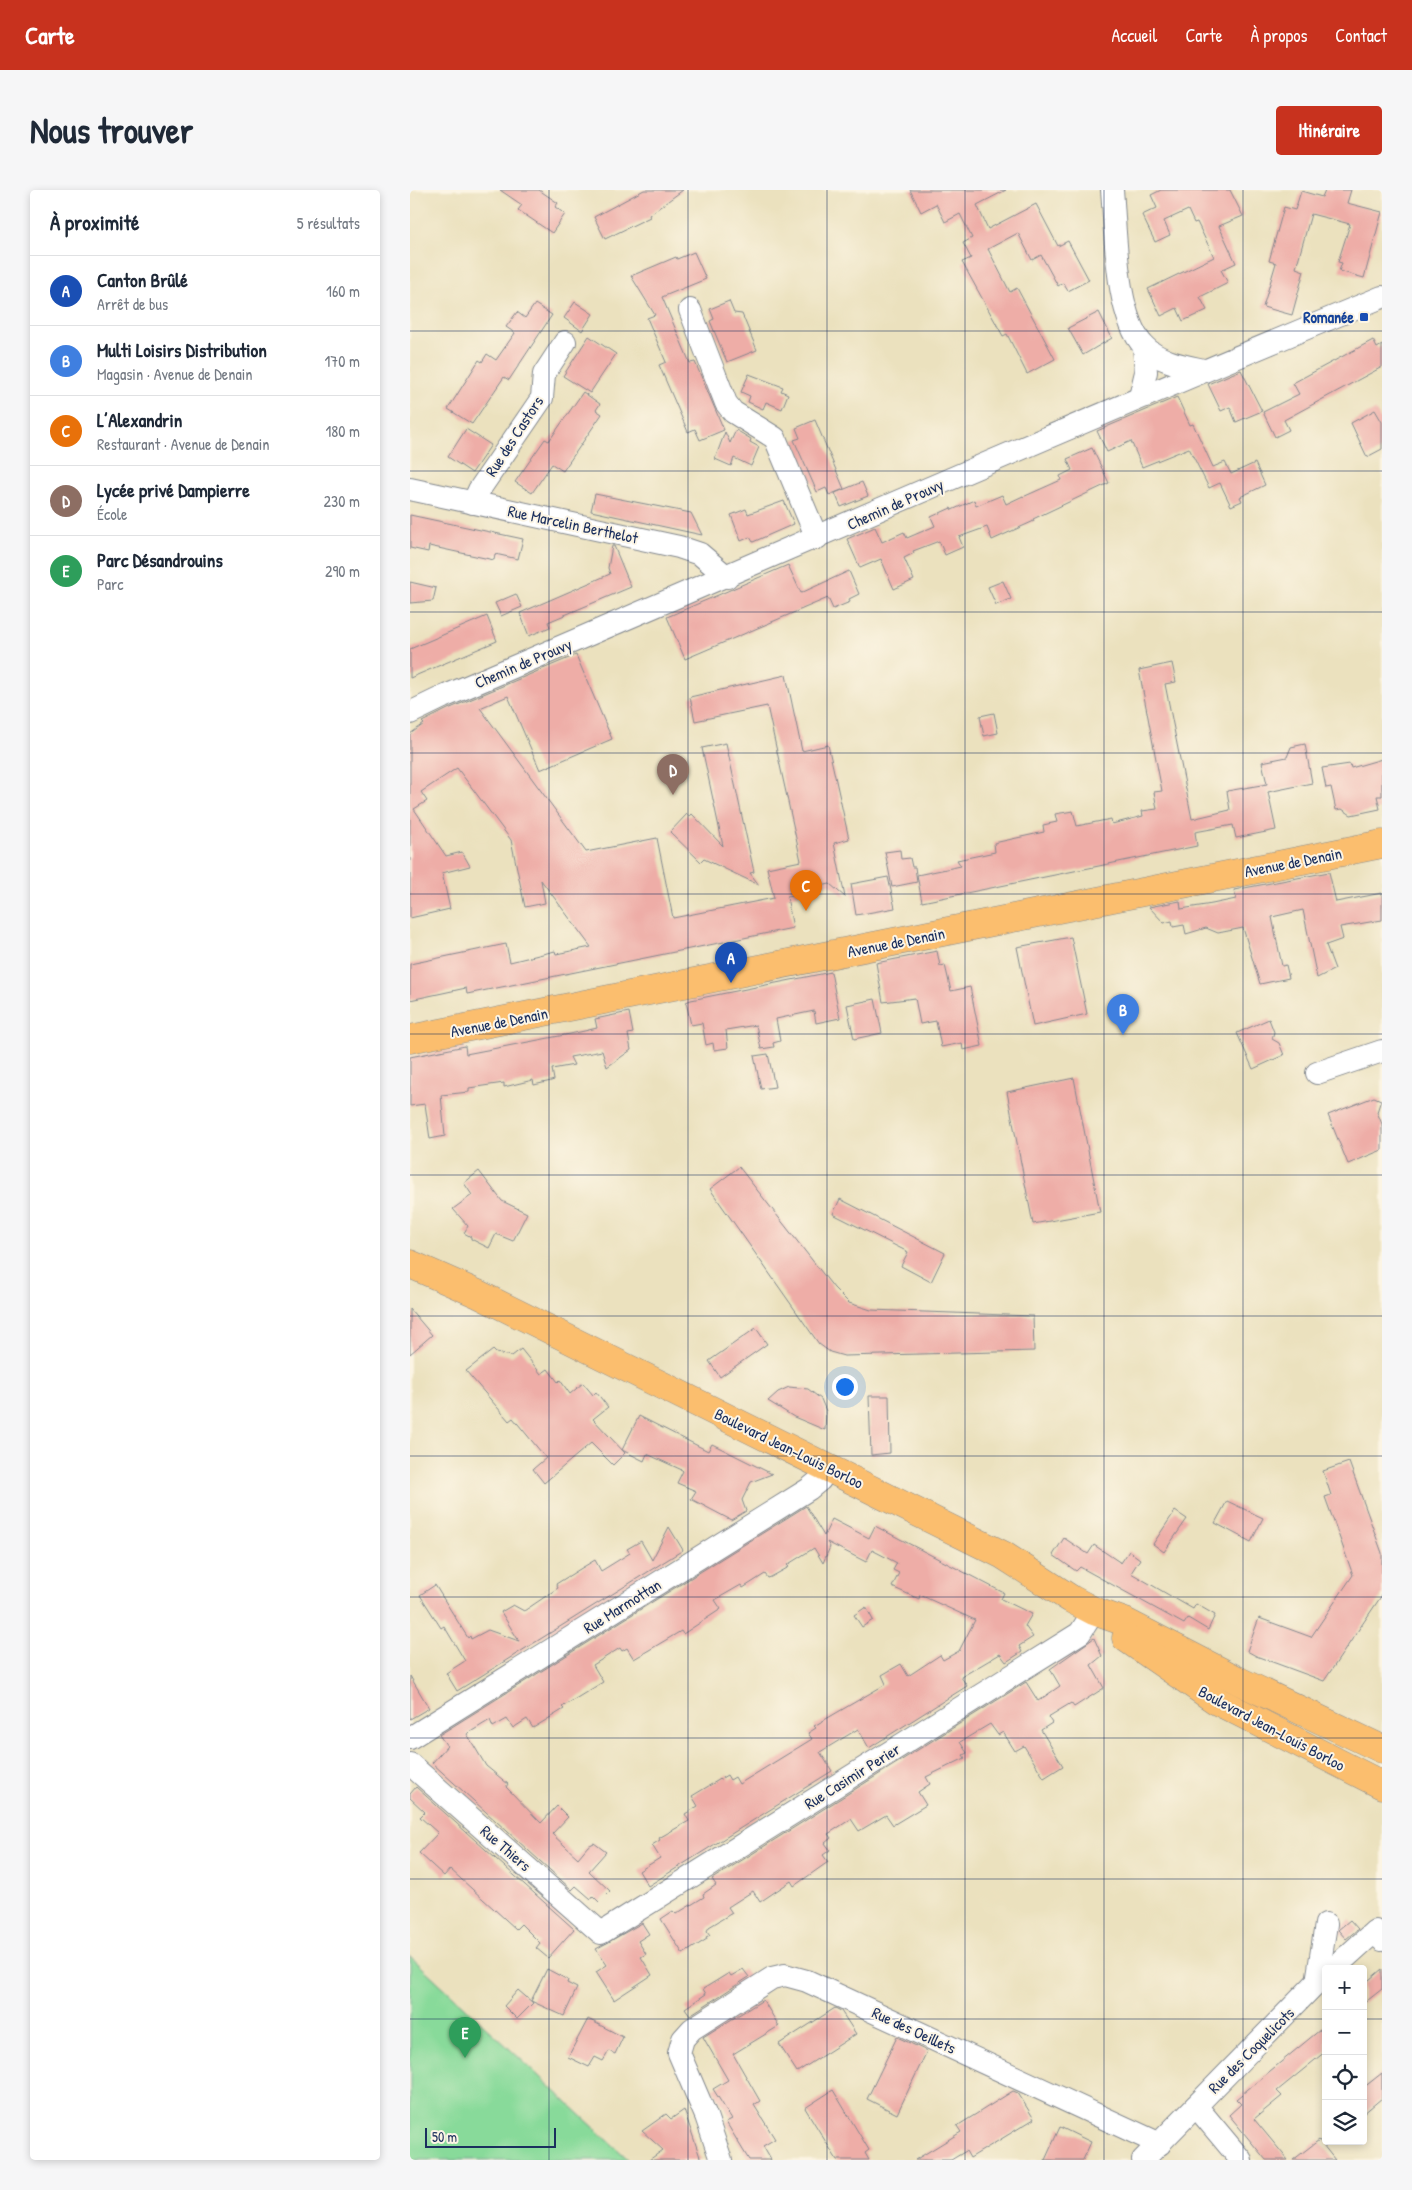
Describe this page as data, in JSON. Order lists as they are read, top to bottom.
{
  "streets": {
    "main road": ["Avenue de Denain", "Boulevard Jean-Louis Borloo"],
    "street": [
      "Rue des Castors",
      "Chemin de Prouvy",
      "Rue Marcelin Berthelot",
      "Rue Marmottan",
      "Rue Casimir Perier",
      "Rue Thiers",
      "Rue des Oeillets",
      "Rue des Coquelicots"
    ]
  },
  "crossings": [
    ["Rue des Castors", "Rue Marcelin Berthelot"],
    ["Chemin de Prouvy", "Rue Marcelin Berthelot"],
    ["Boulevard Jean-Louis Borloo", "Rue Marmottan"],
    ["Boulevard Jean-Louis Borloo", "Rue Casimir Perier"],
    ["Rue Casimir Perier", "Rue Thiers"],
    ["Rue des Oeillets", "Rue des Coquelicots"]
  ],
  "places": {
    "transit": ["Romanée"]
  },
  "scale_bar": "50 m",
  "page": {
    "header": "Carte",
    "nav": [
      "Accueil",
      "Carte",
      "À propos",
      "Contact"
    ],
    "buttons": "Itinéraire",
    "title": "Nous trouver",
    "heading": ["À proximité", "5 résultats"],
    "list": [
      {
        "mark": "A",
        "name": "Canton Brûlé",
        "note": "Arrêt de bus",
        "value": "160 m"
      },
      {
        "mark": "B",
        "name": "Multi Loisirs Distribution",
        "note": "Magasin · Avenue de Denain",
        "value": "170 m"
      },
      {
        "mark": "C",
        "name": "L’Alexandrin",
        "note": "Restaurant · Avenue de Denain",
        "value": "180 m"
      },
      {
        "mark": "D",
        "name": "Lycée privé Dampierre",
        "note": "École",
        "value": "230 m"
      },
      {
        "mark": "E",
        "name": "Parc Désandrouins",
        "note": "Parc",
        "value": "290 m"
      }
    ],
    "pins": [
      "D",
      "C",
      "A",
      "B",
      "E"
    ],
    "map_buttons": ["+", "−"],
    "scale": "50 m"
  }
}
